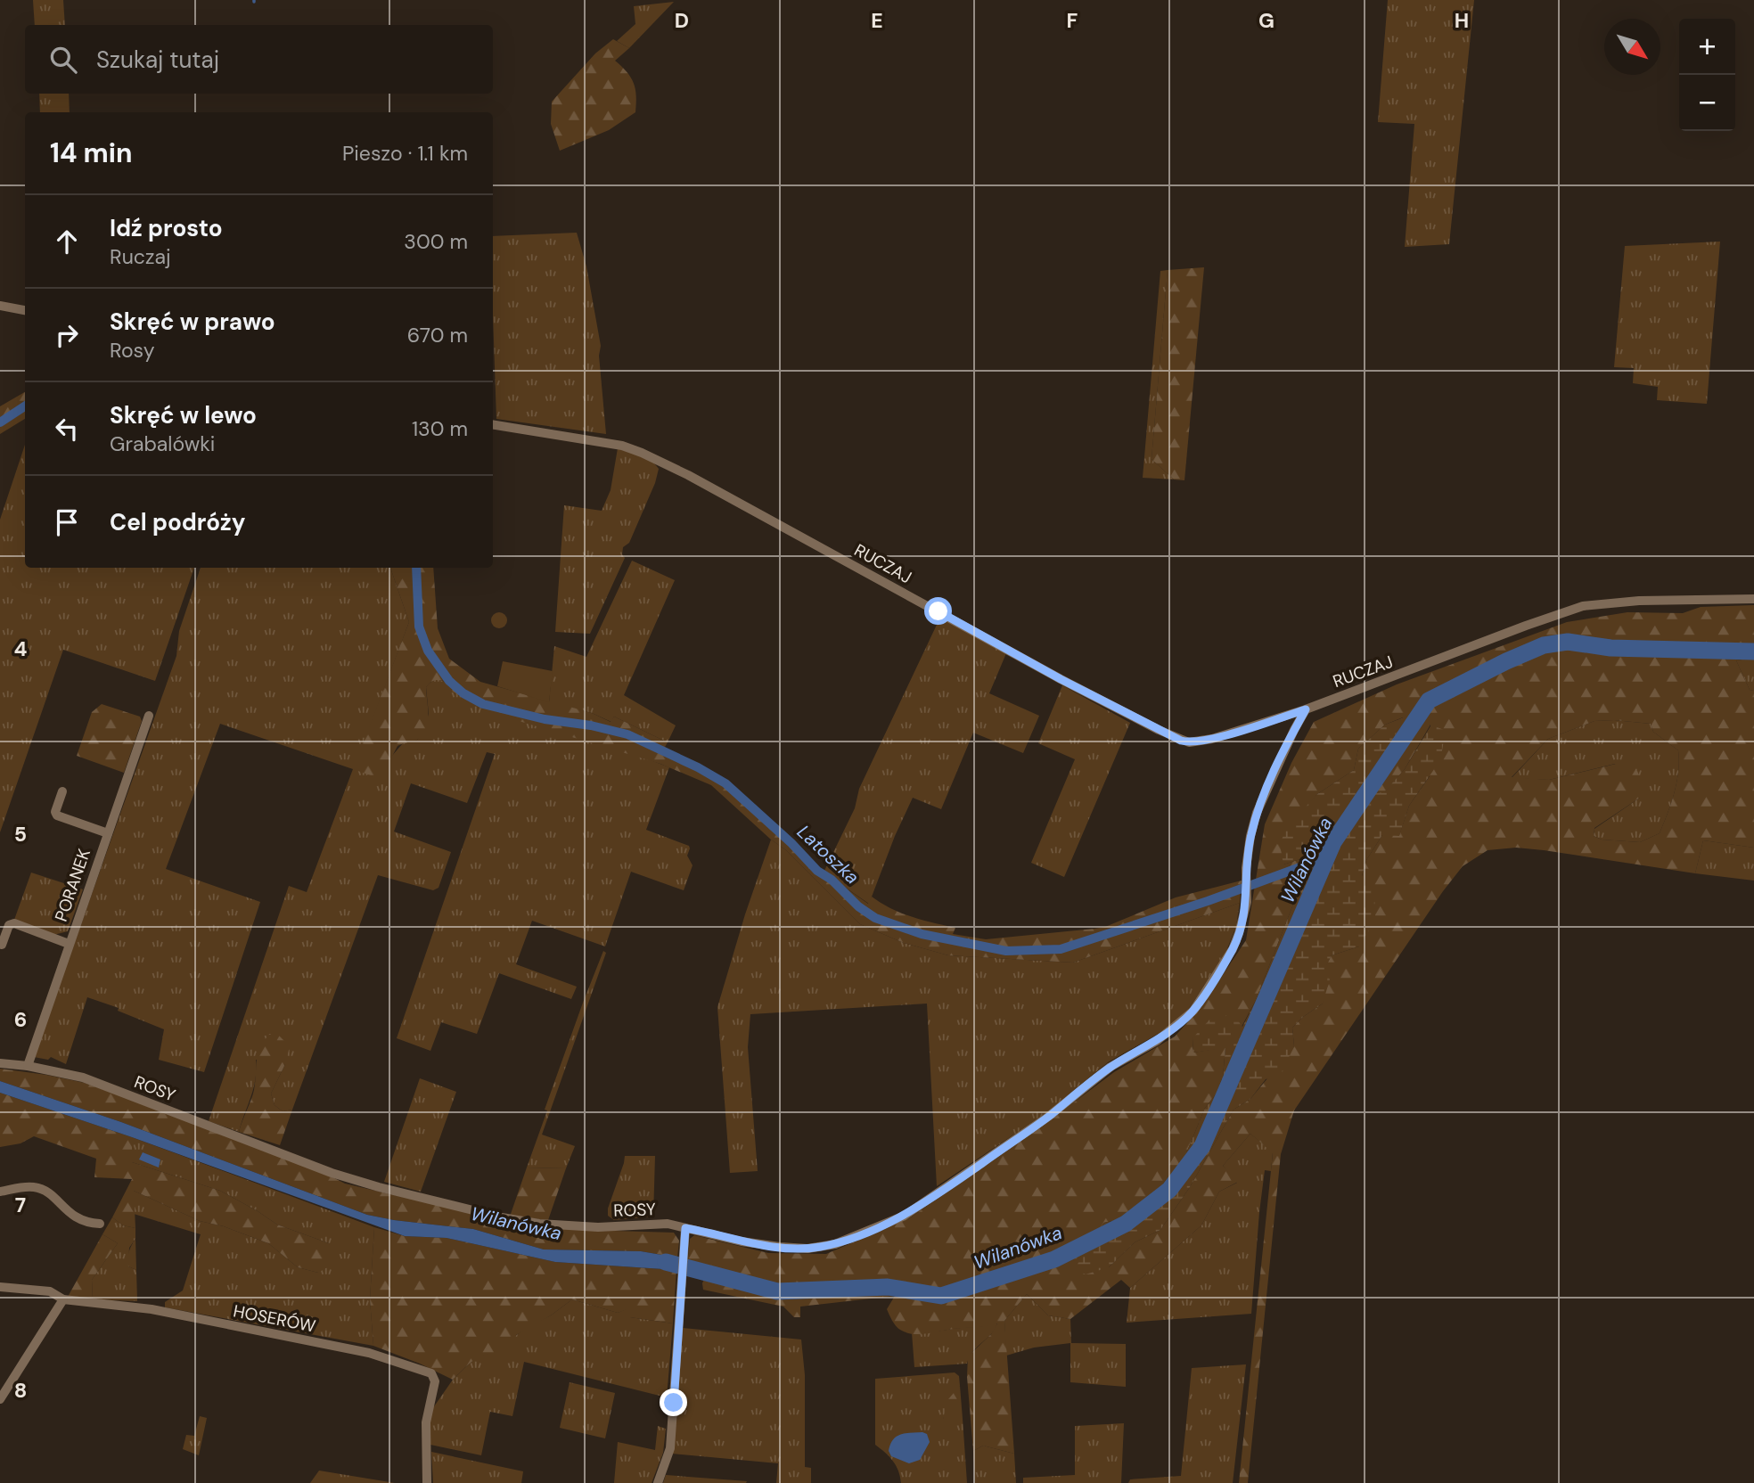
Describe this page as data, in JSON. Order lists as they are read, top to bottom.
{
  "streets": {
    "street": [
      "RUCZAJ",
      "PORANEK",
      "ROSY",
      "HOSERÓW"
    ]
  },
  "crossings": [
    ["RUCZAJ", "ROSY"],
    ["PORANEK", "ROSY"]
  ],
  "water": ["Latoszka", "Wilanówka"],
  "north": "bottom right",
  "page": {
    "map_buttons": ["+", "−"],
    "search": "Szukaj tutaj",
    "heading": ["14 min", "Pieszo · 1.1 km"],
    "list": [
      ["Idź prosto", "Ruczaj", "300 m"],
      ["Skręć w prawo", "Rosy", "670 m"],
      ["Skręć w lewo", "Grabalówki", "130 m"],
      "Cel podróży"
    ]
  },
  "grid": {
    "columns": [
      "D",
      "E",
      "F",
      "G",
      "H"
    ],
    "rows": [
      "4",
      "5",
      "6",
      "7",
      "8"
    ]
  }
}
